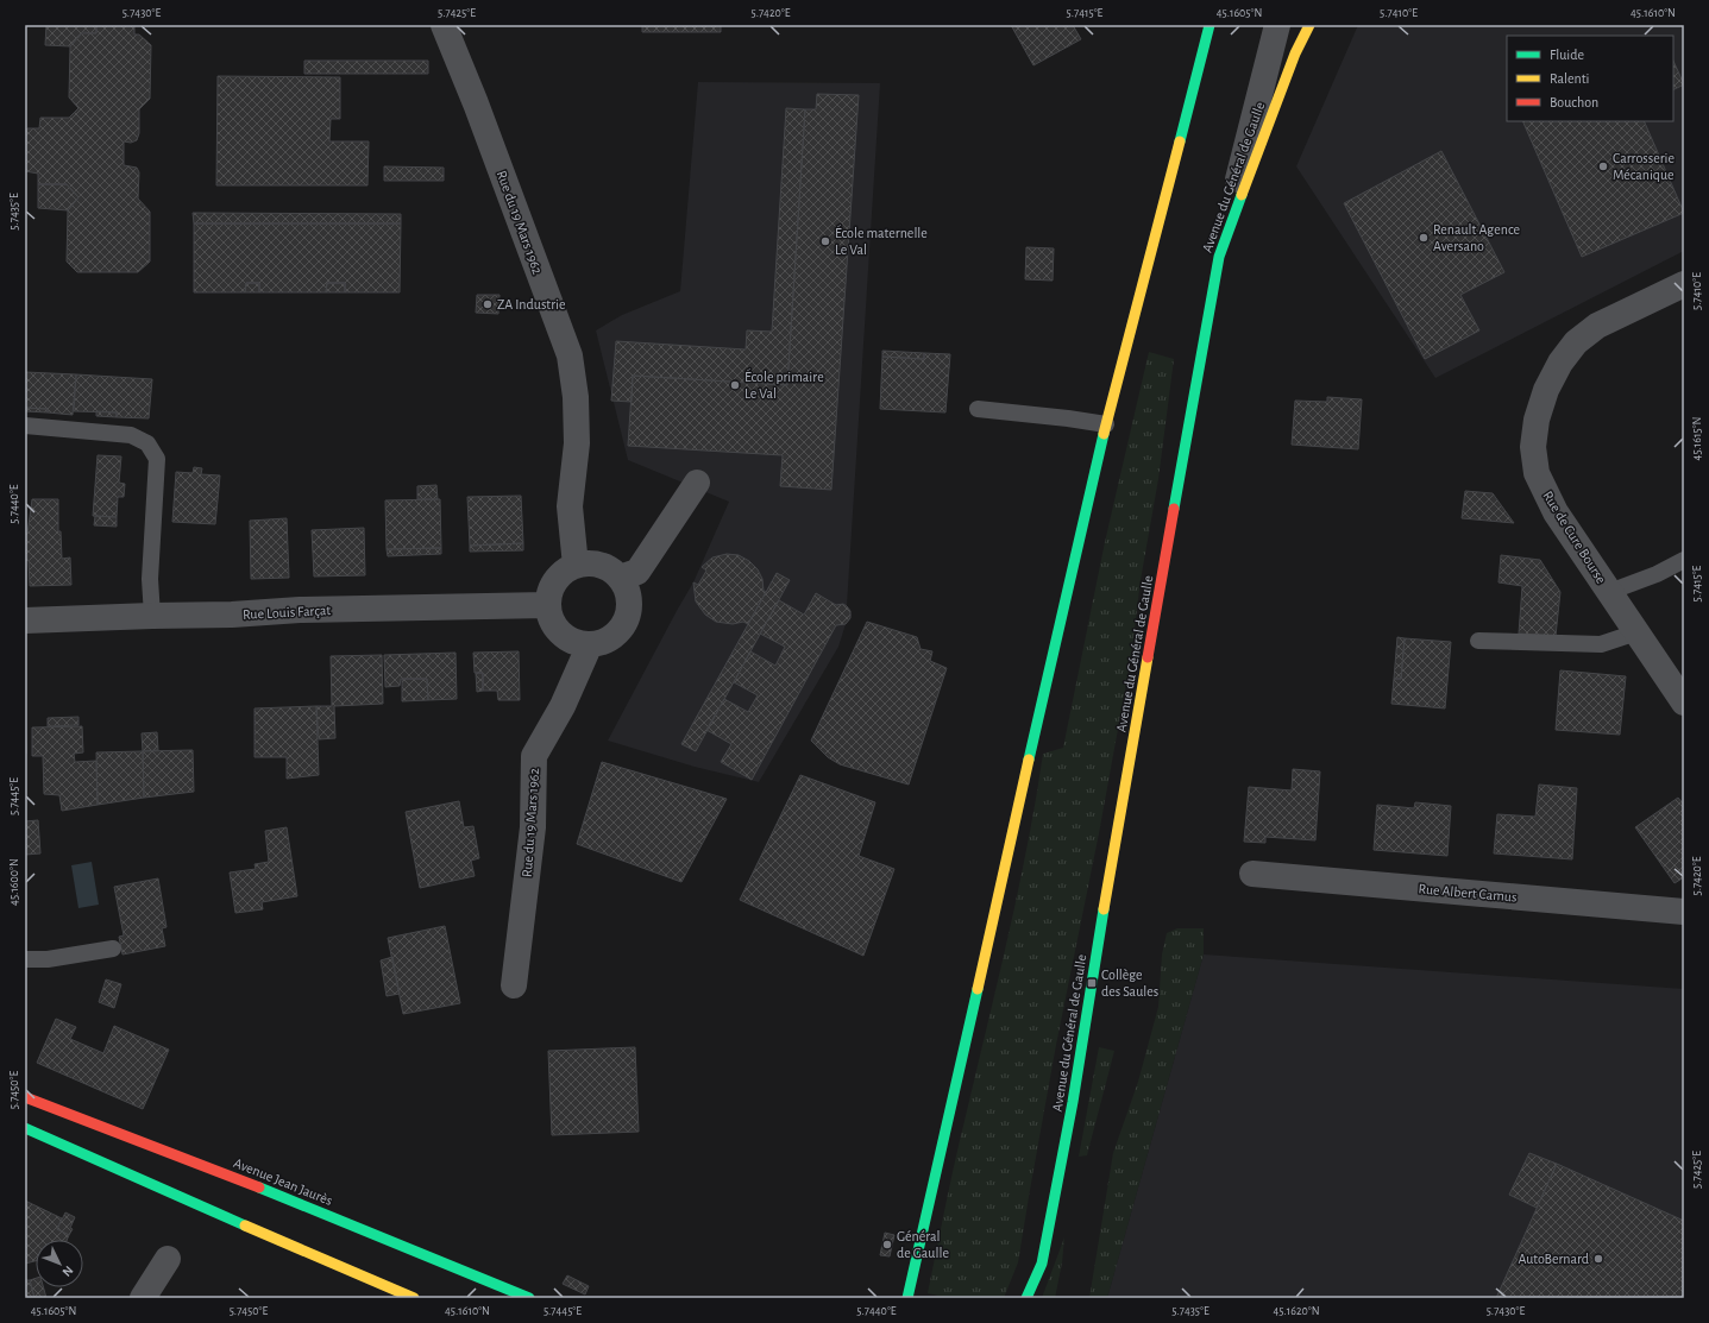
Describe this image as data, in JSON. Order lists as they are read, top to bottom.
{
  "streets": {
    "main road": ["Avenue du Général de Gaulle", "Avenue Jean Jaurès"],
    "street": [
      "Rue du 19 Mars 1962",
      "Rue de Cure Bourse",
      "Rue Louis Farçat",
      "Rue Albert Camus"
    ]
  },
  "crossings": [
    ["Rue du 19 Mars 1962", "Rue Louis Farçat"]
  ],
  "places": {
    "other": [
      "Carrosserie Mécanique",
      "Renault Agence Aversano",
      "École maternelle Le Val",
      "ZA Industrie",
      "École primaire Le Val",
      "Général de Gaulle",
      "AutoBernard"
    ],
    "transit": ["Collège des Saules"]
  },
  "legend": ["Fluide", "Ralenti", "Bouchon"],
  "north": "bottom right",
  "coordinates": [
    "5.7430°E",
    "5.7425°E",
    "5.7420°E",
    "5.7415°E",
    "45.1605°N",
    "5.7410°E",
    "45.1610°N",
    "5.7435°E",
    "45.1615°N",
    "5.7440°E",
    "5.7445°E",
    "45.1600°N",
    "5.7450°E",
    "45.1620°N"
  ]
}
